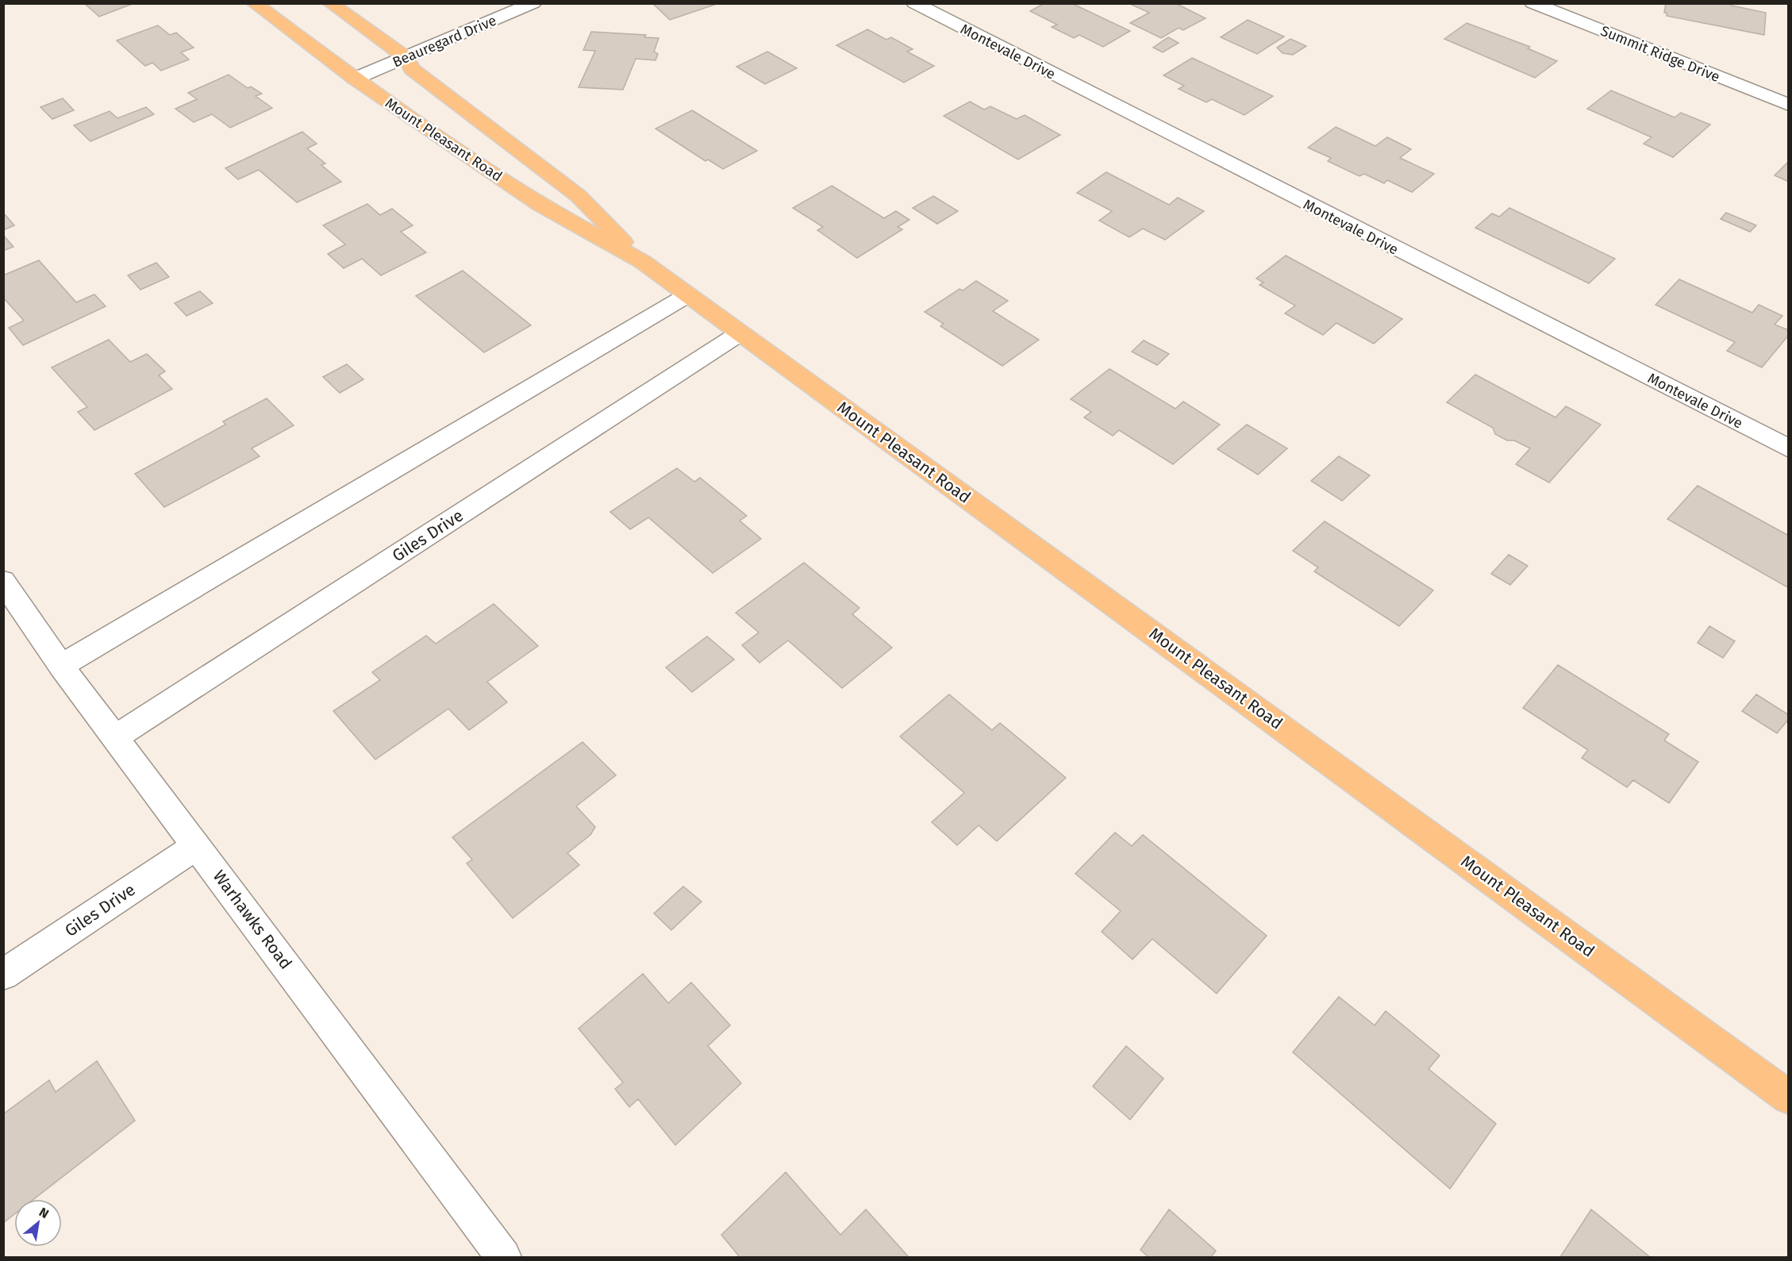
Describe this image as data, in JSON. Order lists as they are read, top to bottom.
{
  "streets": {
    "highway": ["Mount Pleasant Road"],
    "street": [
      "Beauregard Drive",
      "Montevale Drive",
      "Summit Ridge Drive",
      "Giles Drive",
      "Warhawks Road"
    ]
  },
  "crossings": [
    ["Beauregard Drive", "Mount Pleasant Road"],
    ["Mount Pleasant Road", "Giles Drive"],
    ["Giles Drive", "Warhawks Road"]
  ],
  "north": "top right"
}
